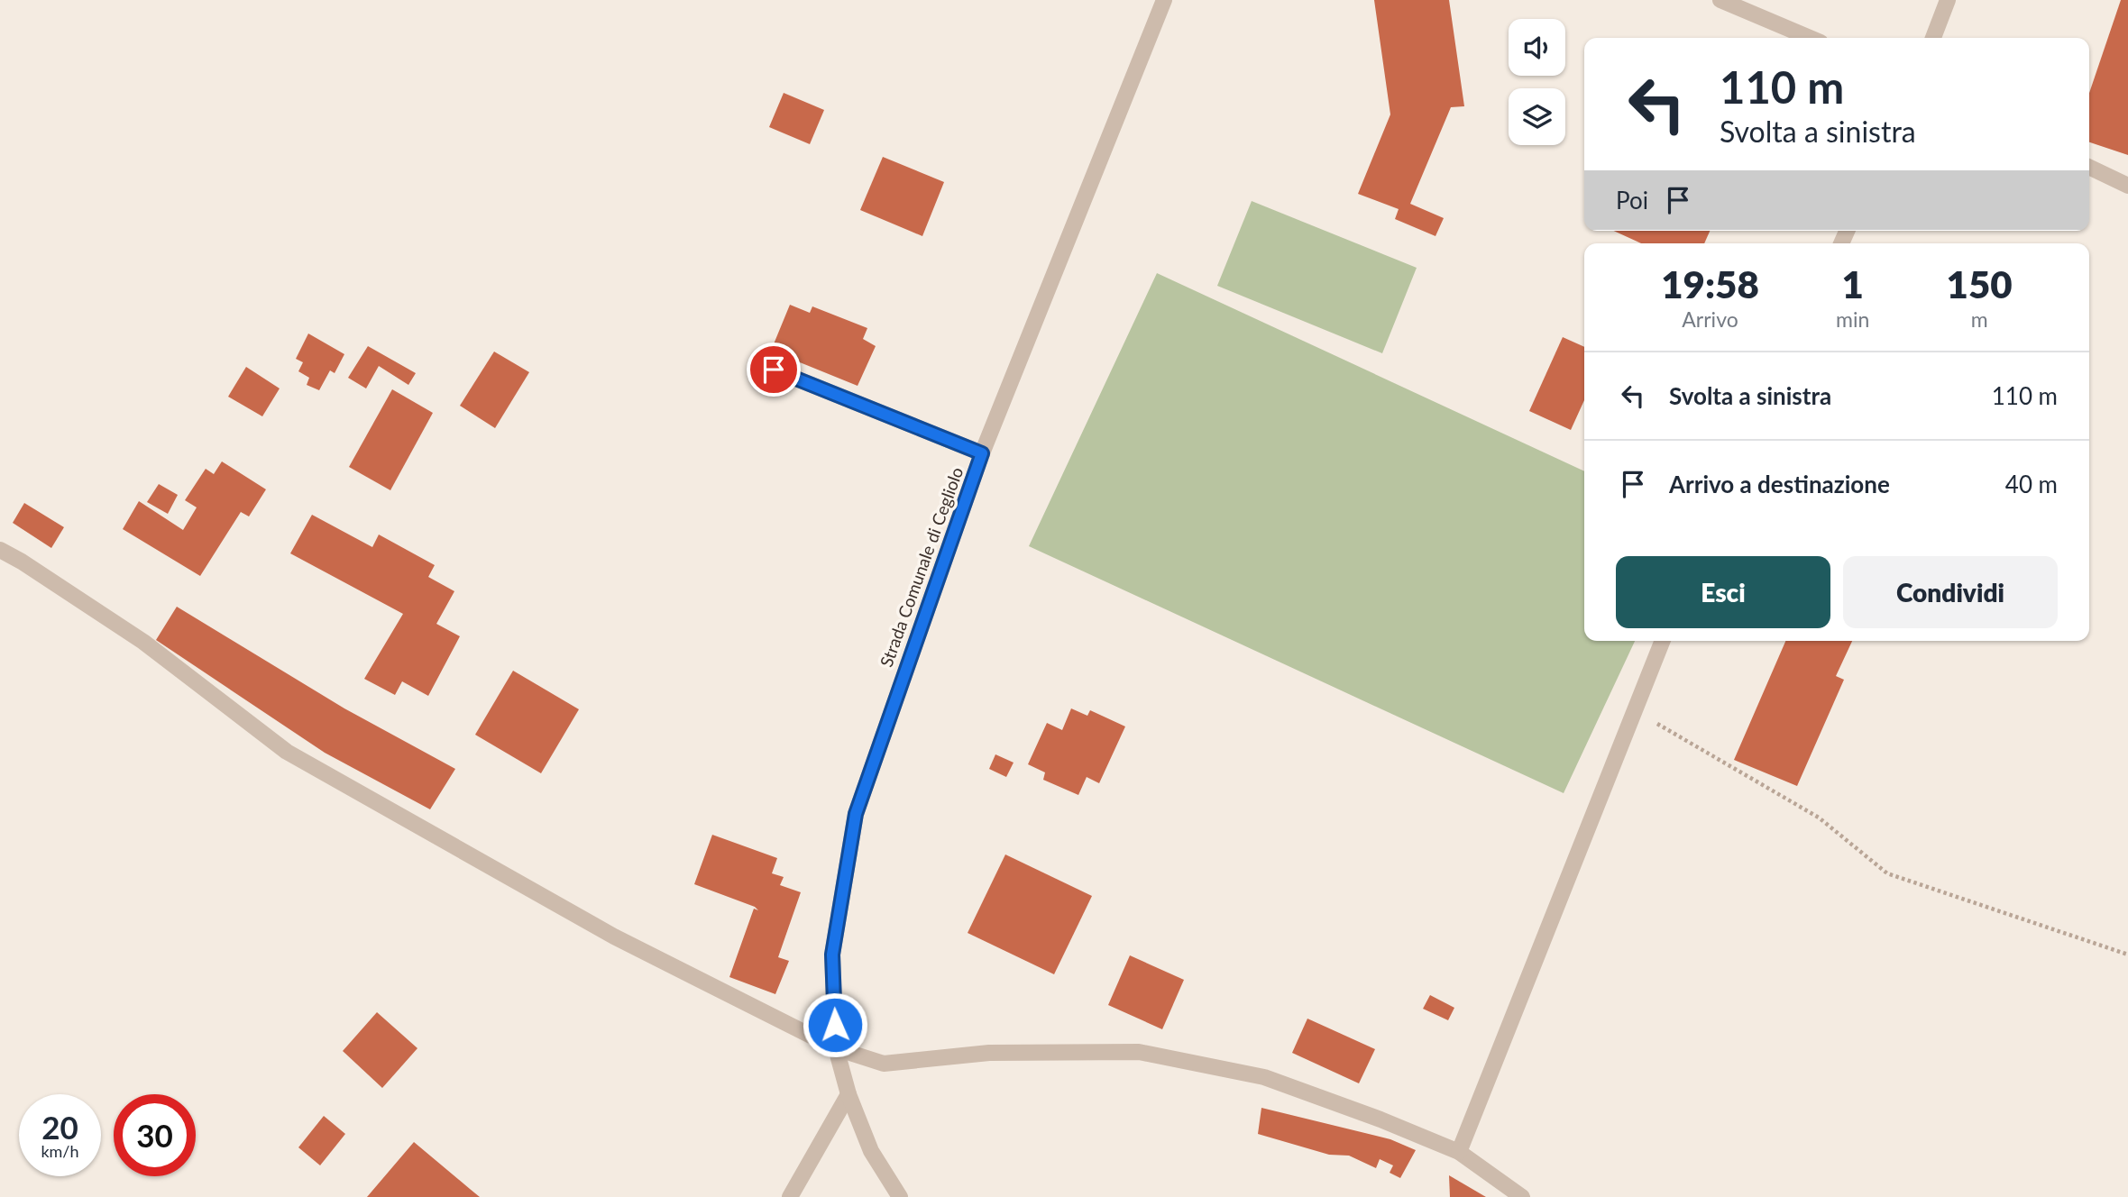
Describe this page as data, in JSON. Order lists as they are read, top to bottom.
{
  "streets": {
    "street": ["Strada Comunale di Cegliolo"]
  },
  "page": {
    "turn": ["110 m", "Svolta a sinistra"],
    "then": "Poi",
    "eta": [
      "19:58",
      "Arrivo",
      "1",
      "min",
      "150",
      "m"
    ],
    "list": [
      {
        "name": "Svolta a sinistra",
        "value": "110 m"
      },
      {
        "name": "Arrivo a destinazione",
        "value": "40 m"
      }
    ],
    "buttons": ["Esci", "Condividi"],
    "speed": "20 km/h",
    "limit": "30"
  }
}
